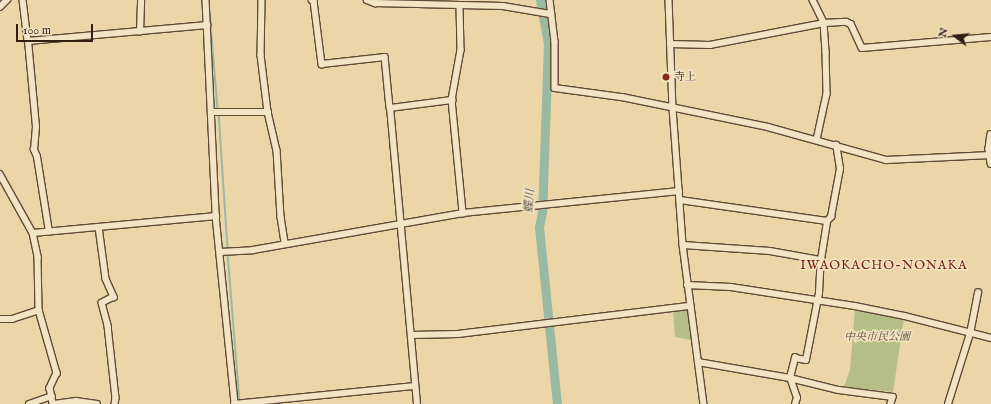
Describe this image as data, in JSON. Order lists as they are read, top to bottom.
{
  "districts": ["IWAOKACHO-NONAKA"],
  "water": ["蝶川"],
  "parks": ["中央市民公園"],
  "places": ["寺上"],
  "scale_bar": "100 m",
  "north": "left"
}
